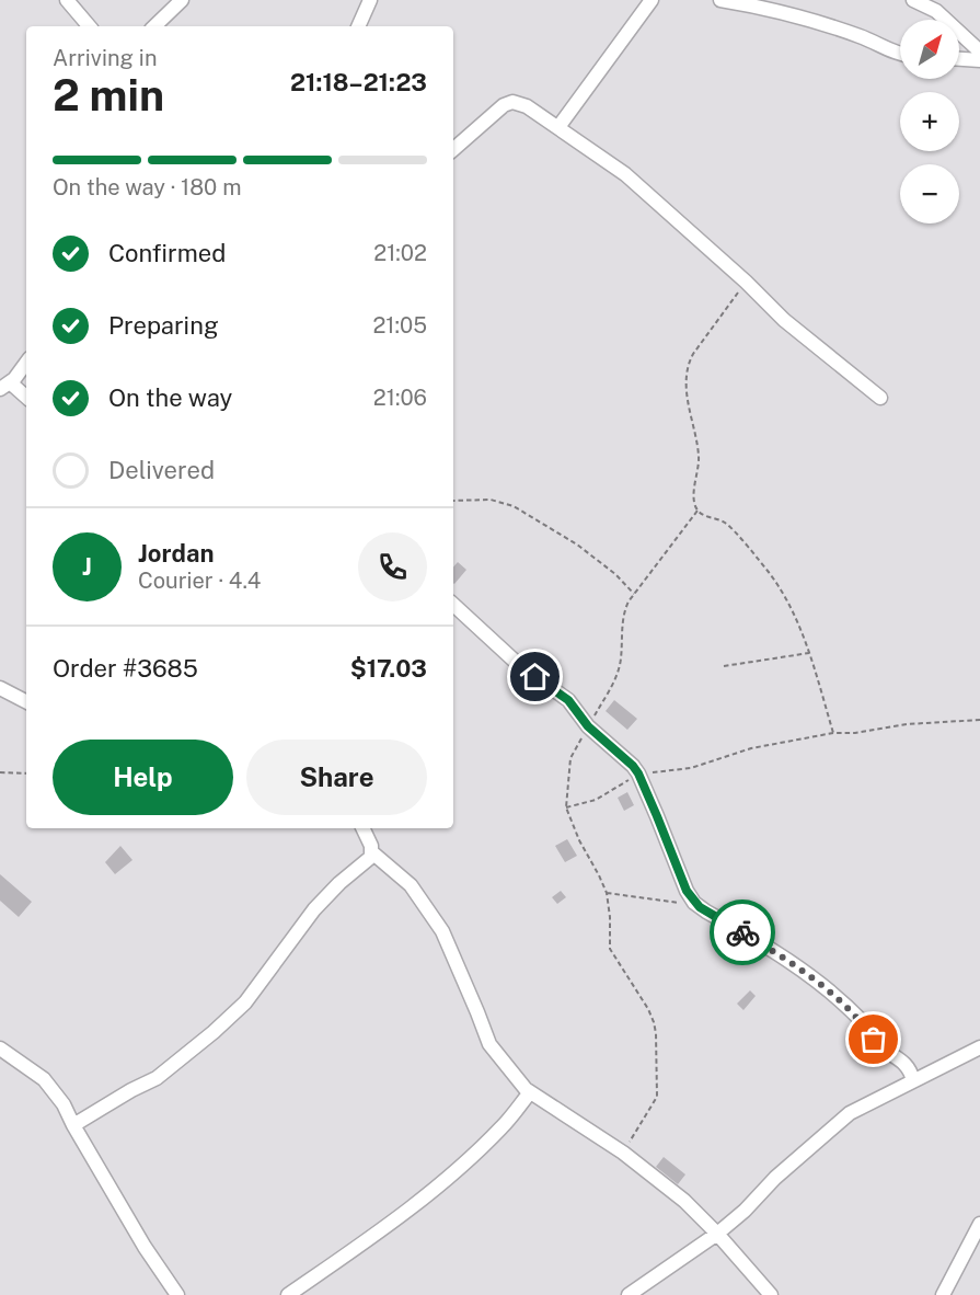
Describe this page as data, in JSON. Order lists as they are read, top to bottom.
{
  "north": "top right",
  "page": {
    "map_buttons": ["+", "−"],
    "heading": ["2 min", "Arriving in", "21:18–21:23"],
    "panel": [
      "Jordan",
      "Courier · 4.4",
      "Order #3685",
      "$17.03"
    ],
    "bar": "On the way · 180 m",
    "list": [
      ["Confirmed", "21:02"],
      ["Preparing", "21:05"],
      ["On the way", "21:06"],
      "Delivered"
    ],
    "round": "J",
    "buttons": ["Help", "Share"]
  }
}
